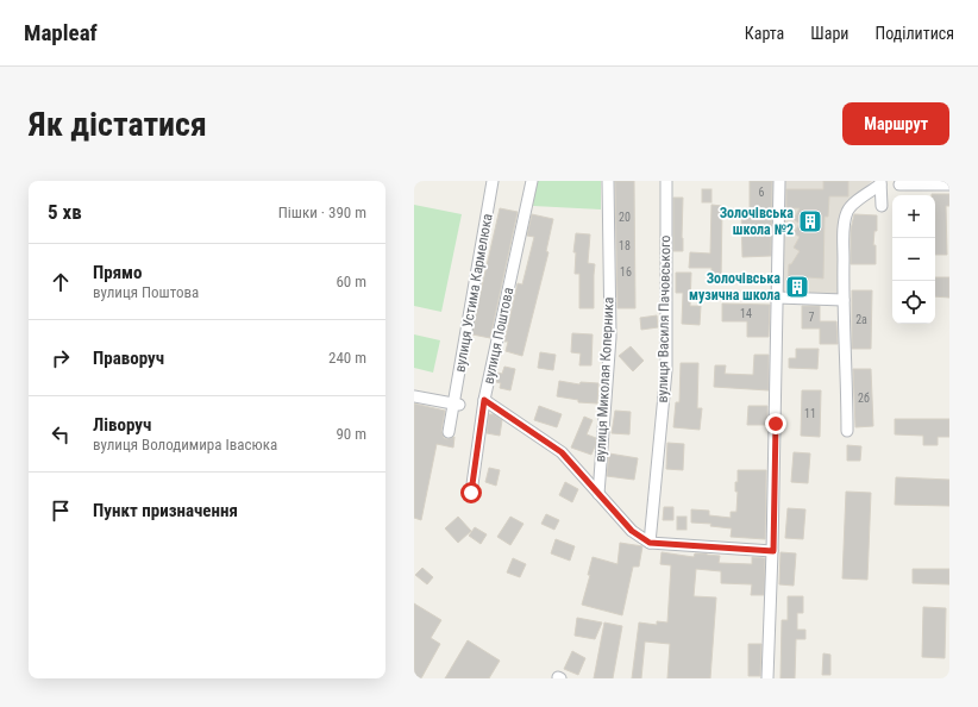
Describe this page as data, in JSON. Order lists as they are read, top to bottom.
{
  "streets": {
    "street": [
      "вулиця Устима Кармелюка",
      "вулиця Василя Пачовського",
      "вулиця Поштова",
      "вулиця Миколая Коперника"
    ]
  },
  "places": {
    "building": ["Золочівська школа №2", "Золочівська музична школа"]
  },
  "house_numbers": [
    "6",
    "20",
    "18",
    "16",
    "14",
    "7",
    "2а",
    "2б",
    "11"
  ],
  "page": {
    "header": "Mapleaf",
    "nav": ["Карта", "Шари", "Поділитися"],
    "buttons": "Маршрут",
    "title": "Як дістатися",
    "heading": ["5 хв", "Пішки · 390 m"],
    "map_buttons": ["+", "−"],
    "list": [
      ["Прямо", "вулиця Поштова", "60 m"],
      ["Праворуч", "240 m"],
      ["Ліворуч", "вулиця Володимира Івасюка", "90 m"],
      "Пункт призначення"
    ]
  }
}
